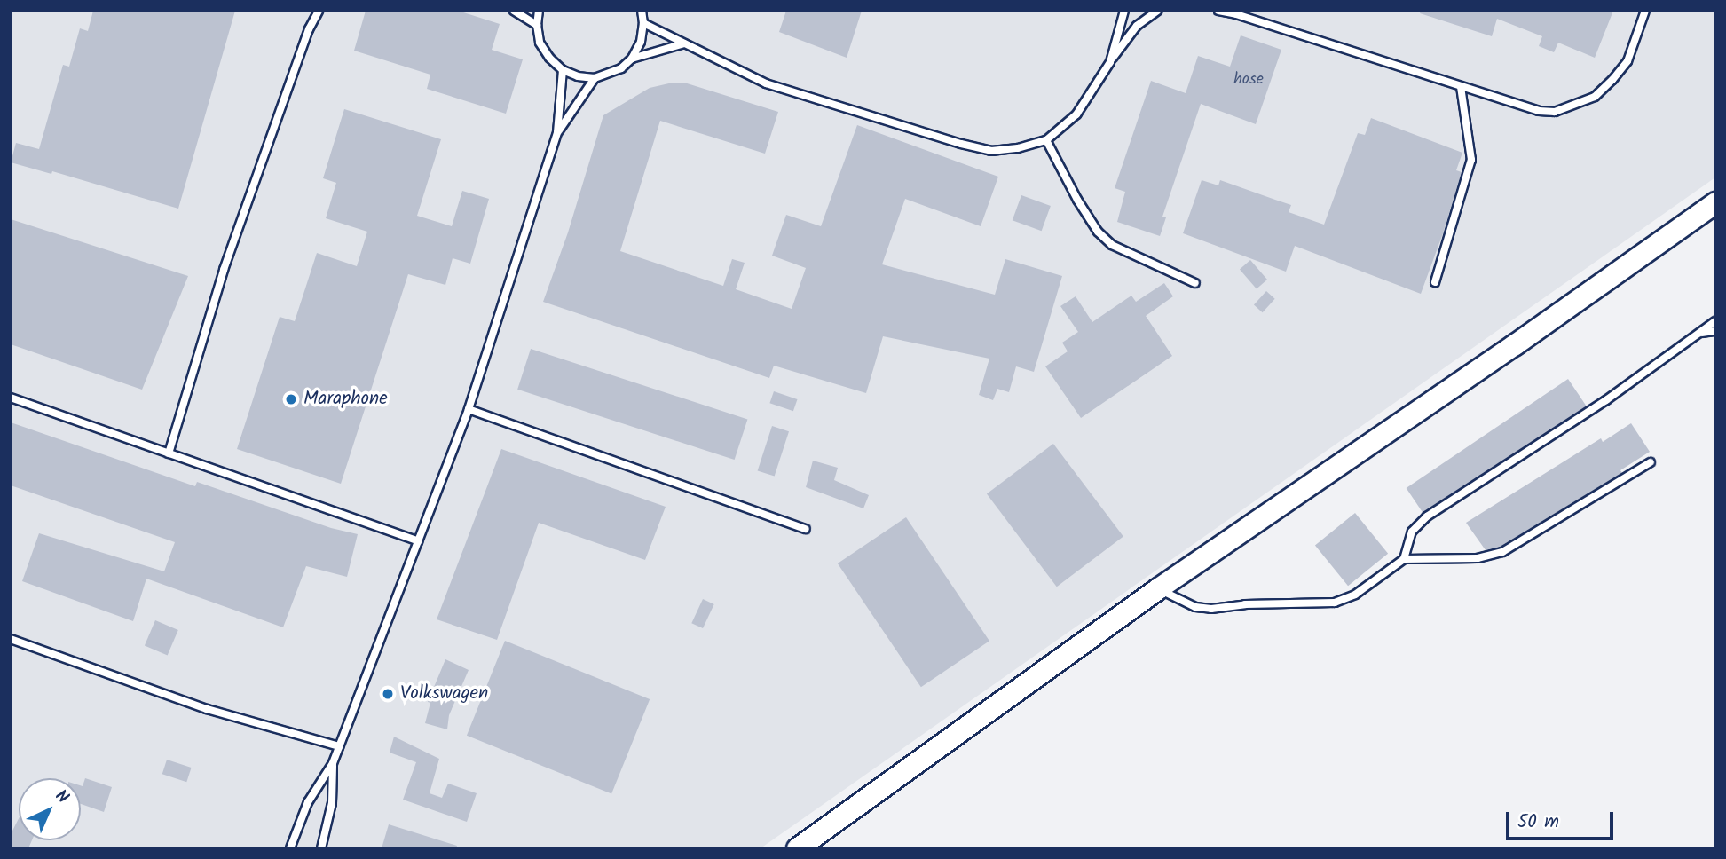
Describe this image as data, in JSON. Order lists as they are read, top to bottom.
{
  "places": ["Maraphone", "Volkswagen"],
  "house_numbers": ["hose"],
  "scale_bar": "50 m",
  "north": "top right"
}
